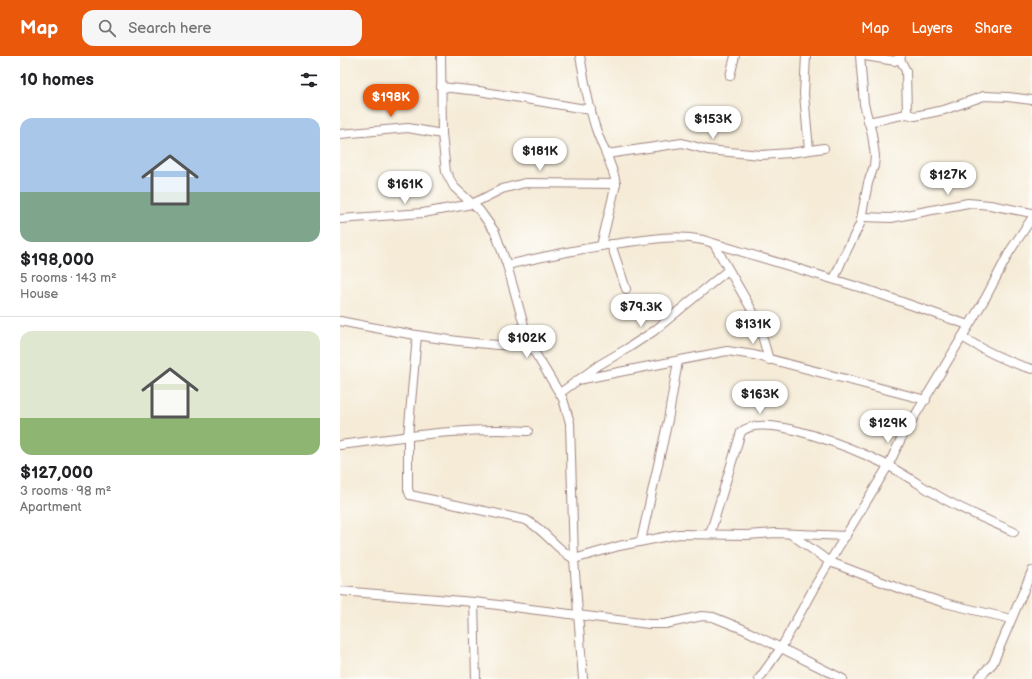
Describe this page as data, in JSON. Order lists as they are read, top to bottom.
{
  "page": {
    "header": "Map",
    "search": "Search here",
    "nav": ["Map", "Layers", "Share"],
    "heading": "10 homes",
    "price": [
      "$198K",
      "$153K",
      "$181K",
      "$127K",
      "$161K",
      "$79.3K",
      "$131K",
      "$102K",
      "$163K",
      "$129K"
    ],
    "list": [
      {
        "name": "$198,000",
        "note": "5 rooms · 143 m² · House"
      },
      {
        "name": "$127,000",
        "note": "3 rooms · 98 m² · Apartment"
      }
    ]
  }
}
